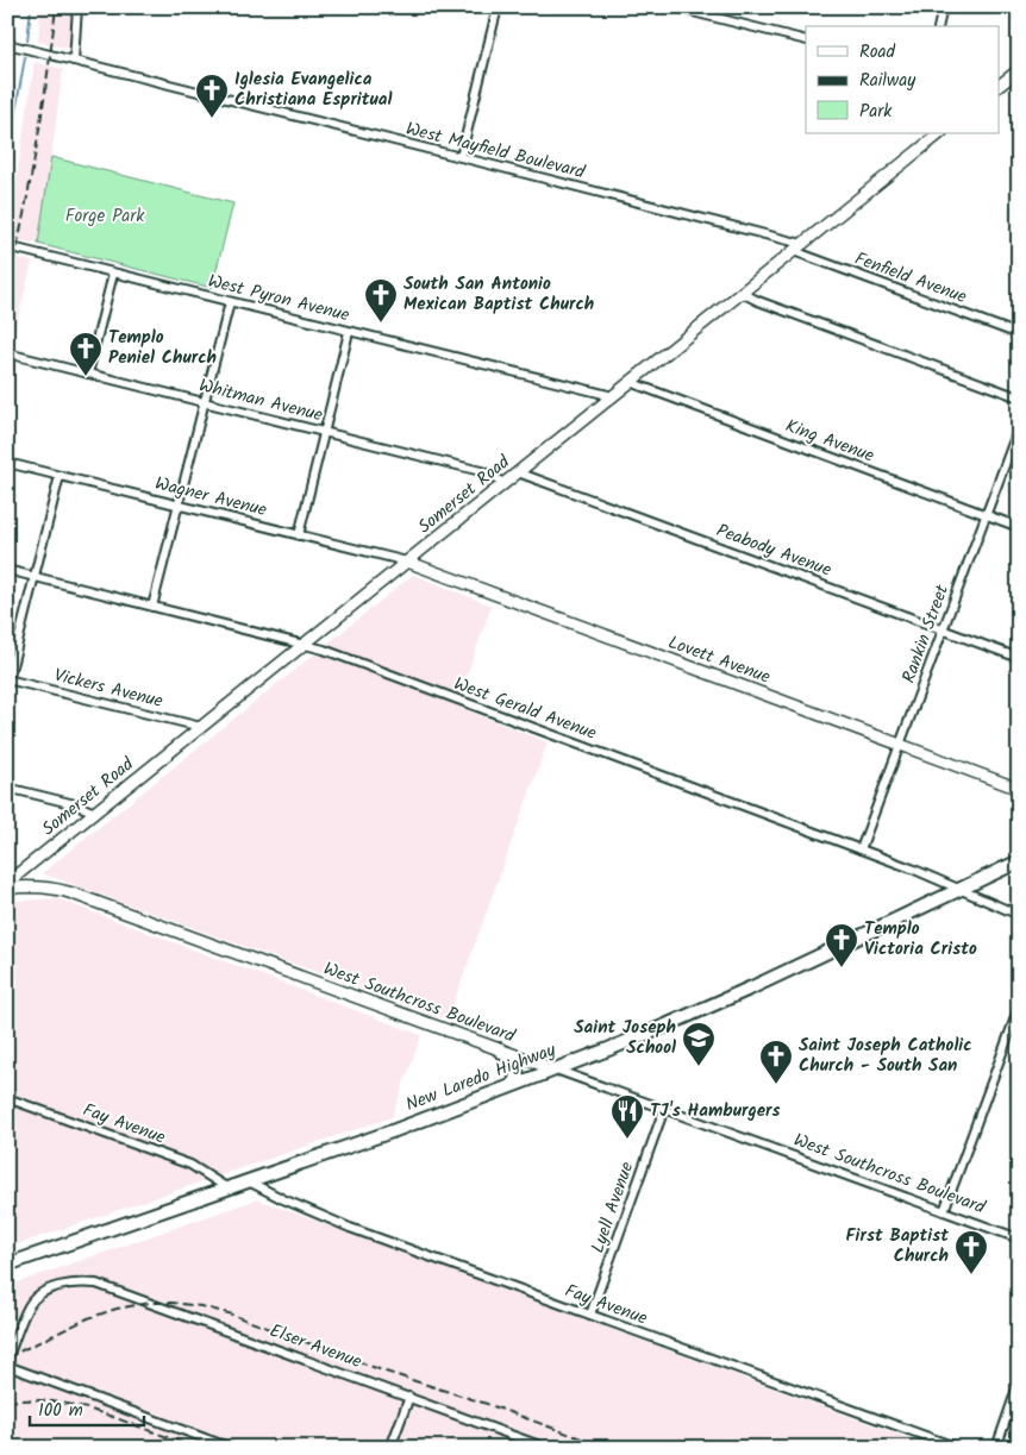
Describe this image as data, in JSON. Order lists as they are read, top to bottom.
{
  "streets": {
    "main road": [
      "Somerset Road",
      "Lovett Avenue",
      "West Southcross Boulevard",
      "New Laredo Highway"
    ],
    "street": [
      "West Mayfield Boulevard",
      "Fenfield Avenue",
      "West Pyron Avenue",
      "Whitman Avenue",
      "King Avenue",
      "Wagner Avenue",
      "Peabody Avenue",
      "Rankin Street",
      "Vickers Avenue",
      "West Gerald Avenue",
      "Fay Avenue",
      "Lyell Avenue",
      "Elser Avenue"
    ]
  },
  "crossings": [
    ["West Mayfield Boulevard", "Somerset Road"],
    ["Fenfield Avenue", "Somerset Road"],
    ["West Pyron Avenue", "Somerset Road"],
    ["Whitman Avenue", "Somerset Road"],
    ["King Avenue", "Somerset Road"],
    ["King Avenue", "Rankin Street"],
    ["Somerset Road", "Wagner Avenue"],
    ["Somerset Road", "Peabody Avenue"],
    ["Somerset Road", "Lovett Avenue"],
    ["Somerset Road", "Vickers Avenue"],
    ["Somerset Road", "West Gerald Avenue"],
    ["Wagner Avenue", "Lovett Avenue"],
    ["Peabody Avenue", "Rankin Street"],
    ["Rankin Street", "Lovett Avenue"],
    ["Rankin Street", "West Gerald Avenue"],
    ["West Gerald Avenue", "New Laredo Highway"],
    ["West Southcross Boulevard", "New Laredo Highway"],
    ["West Southcross Boulevard", "Lyell Avenue"],
    ["New Laredo Highway", "Fay Avenue"],
    ["Fay Avenue", "Lyell Avenue"]
  ],
  "parks": ["Forge Park"],
  "places": {
    "church": [
      "Iglesia Evangelica Christiana Espritual",
      "South San Antonio Mexican Baptist Church",
      "Templo Peniel Church",
      "Templo Victoria Cristo",
      "Saint Joseph Catholic Church - South San",
      "First Baptist Church"
    ],
    "school or university": ["Saint Joseph School"],
    "restaurant": ["TJ's Hamburgers"]
  },
  "legend": ["Road", "Railway", "Park"],
  "scale_bar": "100 m"
}
